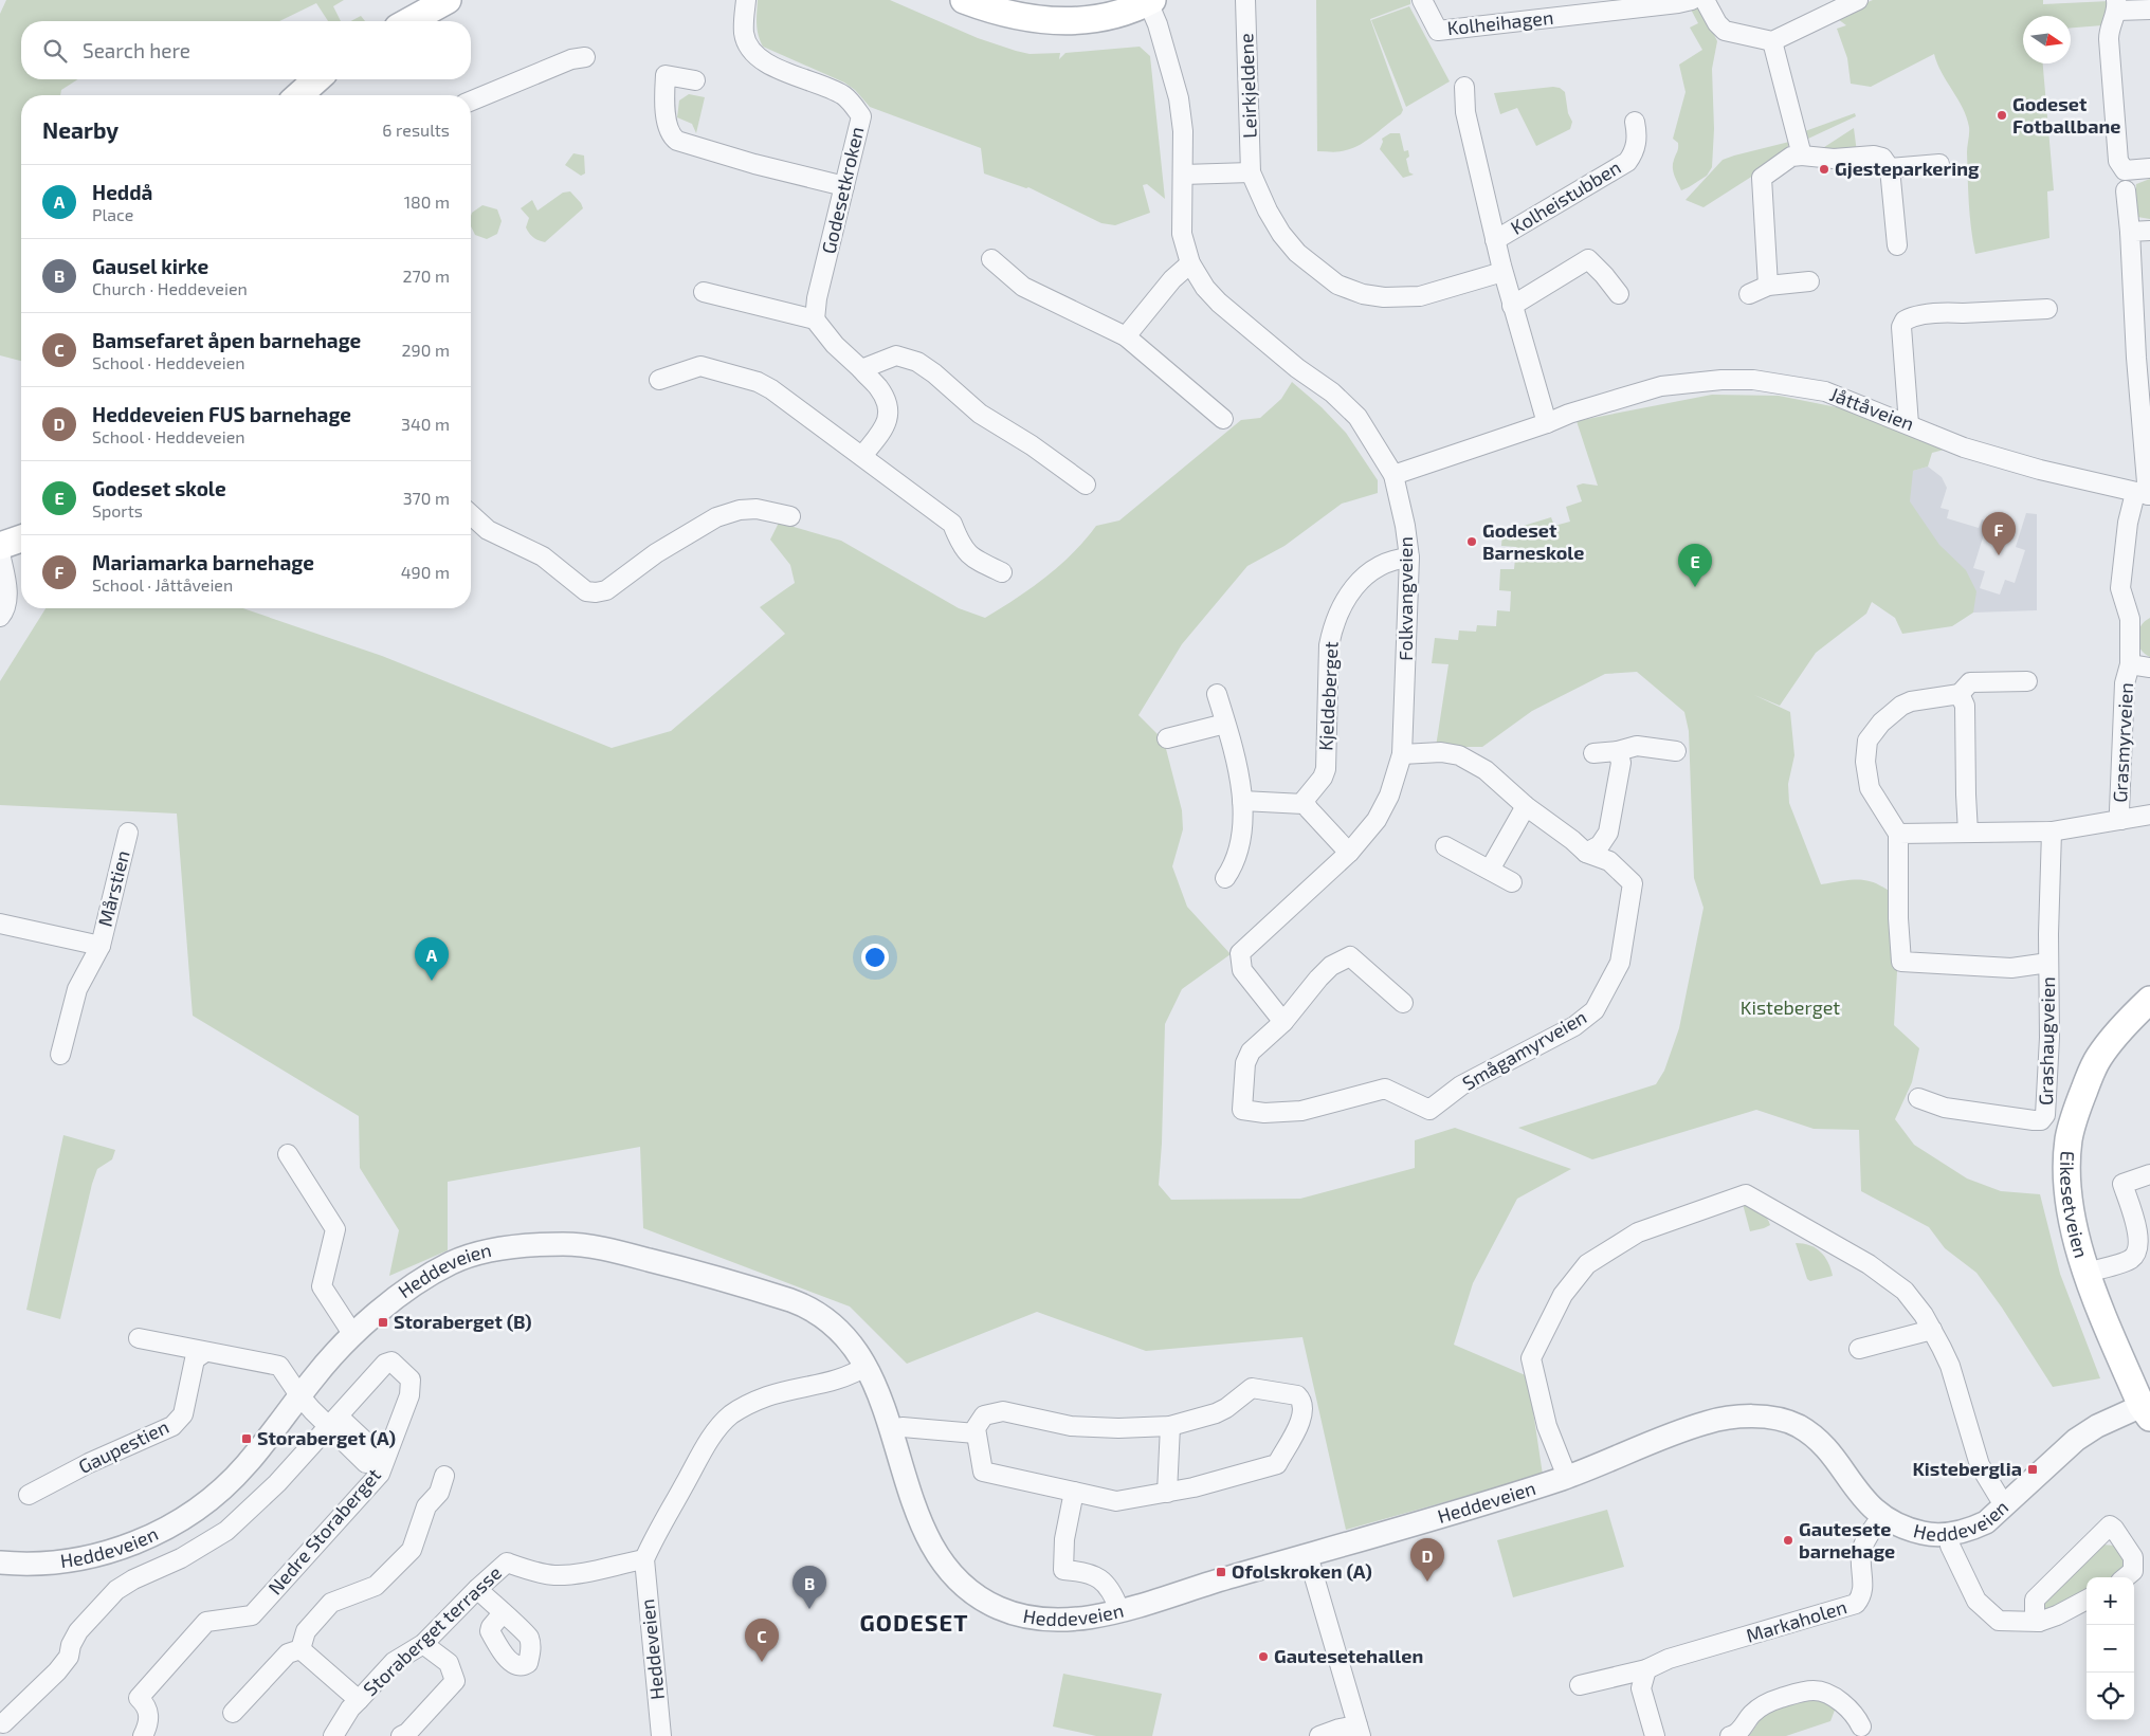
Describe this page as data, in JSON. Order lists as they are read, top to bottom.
{
  "streets": {
    "main road": ["Eikesetveien"],
    "street": [
      "Kolheihagen",
      "Leirkjeldene",
      "Godesetkroken",
      "Kolheistubben",
      "Jåttåveien",
      "Folkvangveien",
      "Kjeldeberget",
      "Grasmyrveien",
      "Mårstien",
      "Grashaugveien",
      "Smågamyrveien",
      "Heddeveien",
      "Gaupestien",
      "Nedre Storaberget",
      "Markaholen",
      "Storaberget terrasse"
    ]
  },
  "crossings": [
    ["Leirkjeldene", "Kolheistubben"],
    ["Kolheistubben", "Jåttåveien"],
    ["Jåttåveien", "Grasmyrveien"],
    ["Folkvangveien", "Kjeldeberget"],
    ["Folkvangveien", "Smågamyrveien"],
    ["Eikesetveien", "Heddeveien"],
    ["Heddeveien", "Markaholen"],
    ["Heddeveien", "Storaberget terrasse"]
  ],
  "districts": ["GODESET"],
  "parks": ["Kisteberget"],
  "places": {
    "other": [
      "Godeset Fotballbane",
      "Gjesteparkering",
      "Godeset Barneskole",
      "Gautesete barnehage",
      "Gautesetehallen"
    ],
    "transit": [
      "Storaberget (B)",
      "Storaberget (A)",
      "Kisteberglia",
      "Ofolskroken (A)"
    ]
  },
  "north": "right",
  "page": {
    "search": "Search here",
    "heading": ["Nearby", "6 results"],
    "list": [
      {
        "mark": "A",
        "name": "Heddå",
        "note": "Place",
        "value": "180 m"
      },
      {
        "mark": "B",
        "name": "Gausel kirke",
        "note": "Church · Heddeveien",
        "value": "270 m"
      },
      {
        "mark": "C",
        "name": "Bamsefaret åpen barnehage",
        "note": "School · Heddeveien",
        "value": "290 m"
      },
      {
        "mark": "D",
        "name": "Heddeveien FUS barnehage",
        "note": "School · Heddeveien",
        "value": "340 m"
      },
      {
        "mark": "E",
        "name": "Godeset skole",
        "note": "Sports",
        "value": "370 m"
      },
      {
        "mark": "F",
        "name": "Mariamarka barnehage",
        "note": "School · Jåttåveien",
        "value": "490 m"
      }
    ],
    "pins": [
      "F",
      "E",
      "A",
      "D",
      "B",
      "C"
    ],
    "map_buttons": ["+", "−"]
  }
}
